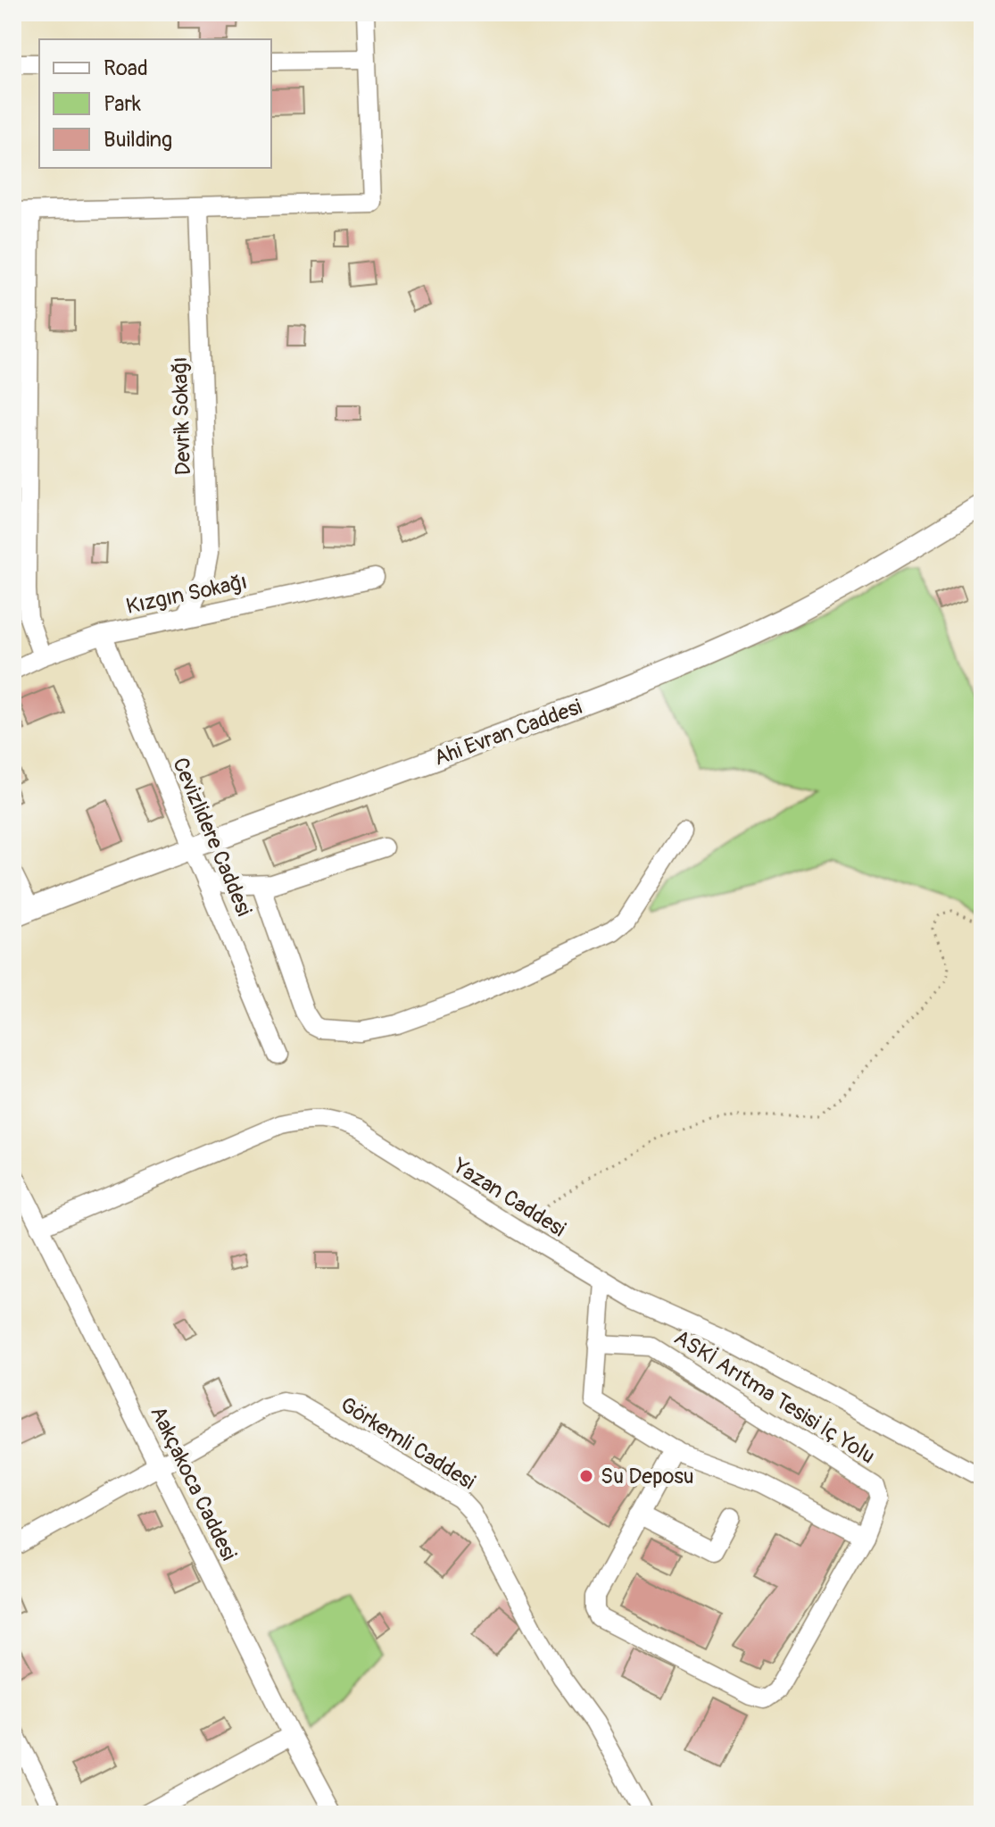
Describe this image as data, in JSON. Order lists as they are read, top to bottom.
{
  "streets": {
    "main road": ["Ahi Evran Caddesi"],
    "street": [
      "Devrik Sokağı",
      "Kızgın Sokağı",
      "Cevizlidere Caddesi",
      "Yazan Caddesi",
      "ASKİ Arıtma Tesisi İç Yolu",
      "Görkemli Caddesi",
      "Aakçakoca Caddesi"
    ]
  },
  "crossings": [
    ["Devrik Sokağı", "Kızgın Sokağı"],
    ["Kızgın Sokağı", "Cevizlidere Caddesi"],
    ["Ahi Evran Caddesi", "Cevizlidere Caddesi"],
    ["Yazan Caddesi", "Aakçakoca Caddesi"],
    ["Görkemli Caddesi", "Aakçakoca Caddesi"]
  ],
  "places": ["Su Deposu"],
  "legend": ["Road", "Park", "Building"]
}
